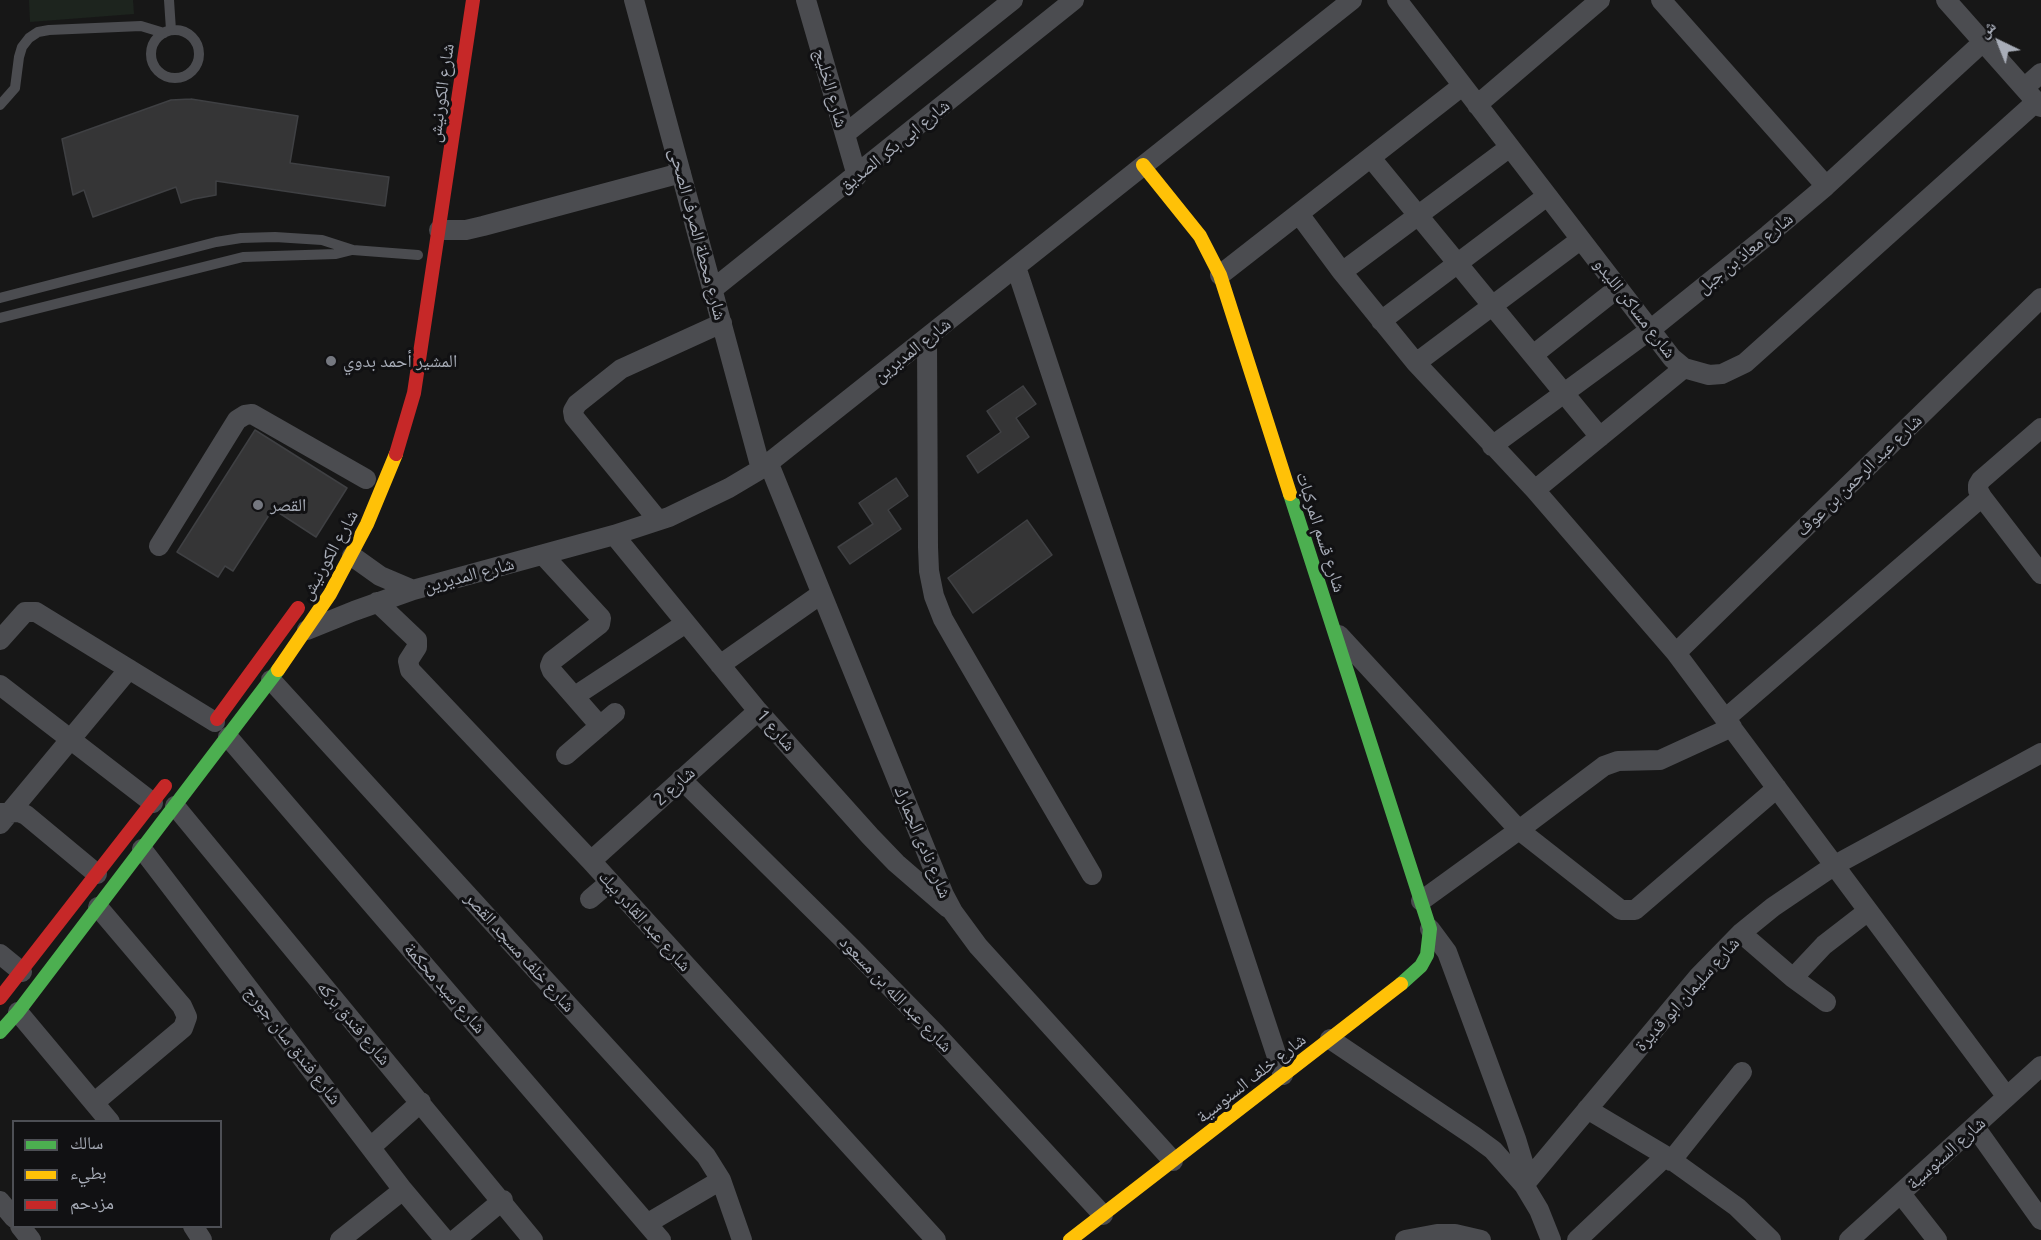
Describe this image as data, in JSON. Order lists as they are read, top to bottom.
{
  "streets": {
    "street": [
      "شارع الخليج",
      "شارع الكورنيش",
      "شارع ابى بكر الصديق",
      "شارع محطة الصرف الصحى",
      "شارع معاذ بن جبل",
      "شارع مساكن الليدو",
      "شارع المديرين",
      "شارع عبد الرحمن بن عوف",
      "شارع قسم المركبات",
      "شارع 1",
      "شارع 2",
      "شارع نادى الجمارك",
      "شارع عبد القادر بيك",
      "شارع خلف مسجد القصر",
      "شارع سيد محكمة",
      "شارع عبد الله بن مسعود",
      "شارع سليمان ابو قديرة",
      "شارع فندق بركه",
      "شارع فندق سان جورج",
      "شارع خلف السنوسية",
      "شارع السنوسية"
    ]
  },
  "crossings": [
    ["شارع الخليج", "شارع ابى بكر الصديق"],
    ["شارع الكورنيش", "شارع المديرين"],
    ["شارع الكورنيش", "شارع خلف مسجد القصر"],
    ["شارع الكورنيش", "شارع سيد محكمة"],
    ["شارع الكورنيش", "شارع فندق بركه"],
    ["شارع الكورنيش", "شارع فندق سان جورج"],
    ["شارع ابى بكر الصديق", "شارع محطة الصرف الصحى"],
    ["شارع محطة الصرف الصحى", "شارع المديرين"],
    ["شارع محطة الصرف الصحى", "شارع نادى الجمارك"],
    ["شارع معاذ بن جبل", "شارع مساكن الليدو"],
    ["شارع المديرين", "شارع قسم المركبات"],
    ["شارع المديرين", "شارع 1"],
    ["شارع المديرين", "شارع نادى الجمارك"],
    ["شارع المديرين", "شارع عبد القادر بيك"],
    ["شارع قسم المركبات", "شارع خلف السنوسية"],
    ["شارع 1", "شارع 2"],
    ["شارع 1", "شارع نادى الجمارك"],
    ["شارع 2", "شارع عبد القادر بيك"],
    ["شارع 2", "شارع عبد الله بن مسعود"],
    ["شارع نادى الجمارك", "شارع خلف السنوسية"],
    ["شارع عبد الله بن مسعود", "شارع خلف السنوسية"]
  ],
  "places": ["المشير أحمد بدوي", "القصر"],
  "legend": ["سالك", "بطيء", "مزدحم"],
  "north": "top left"
}
